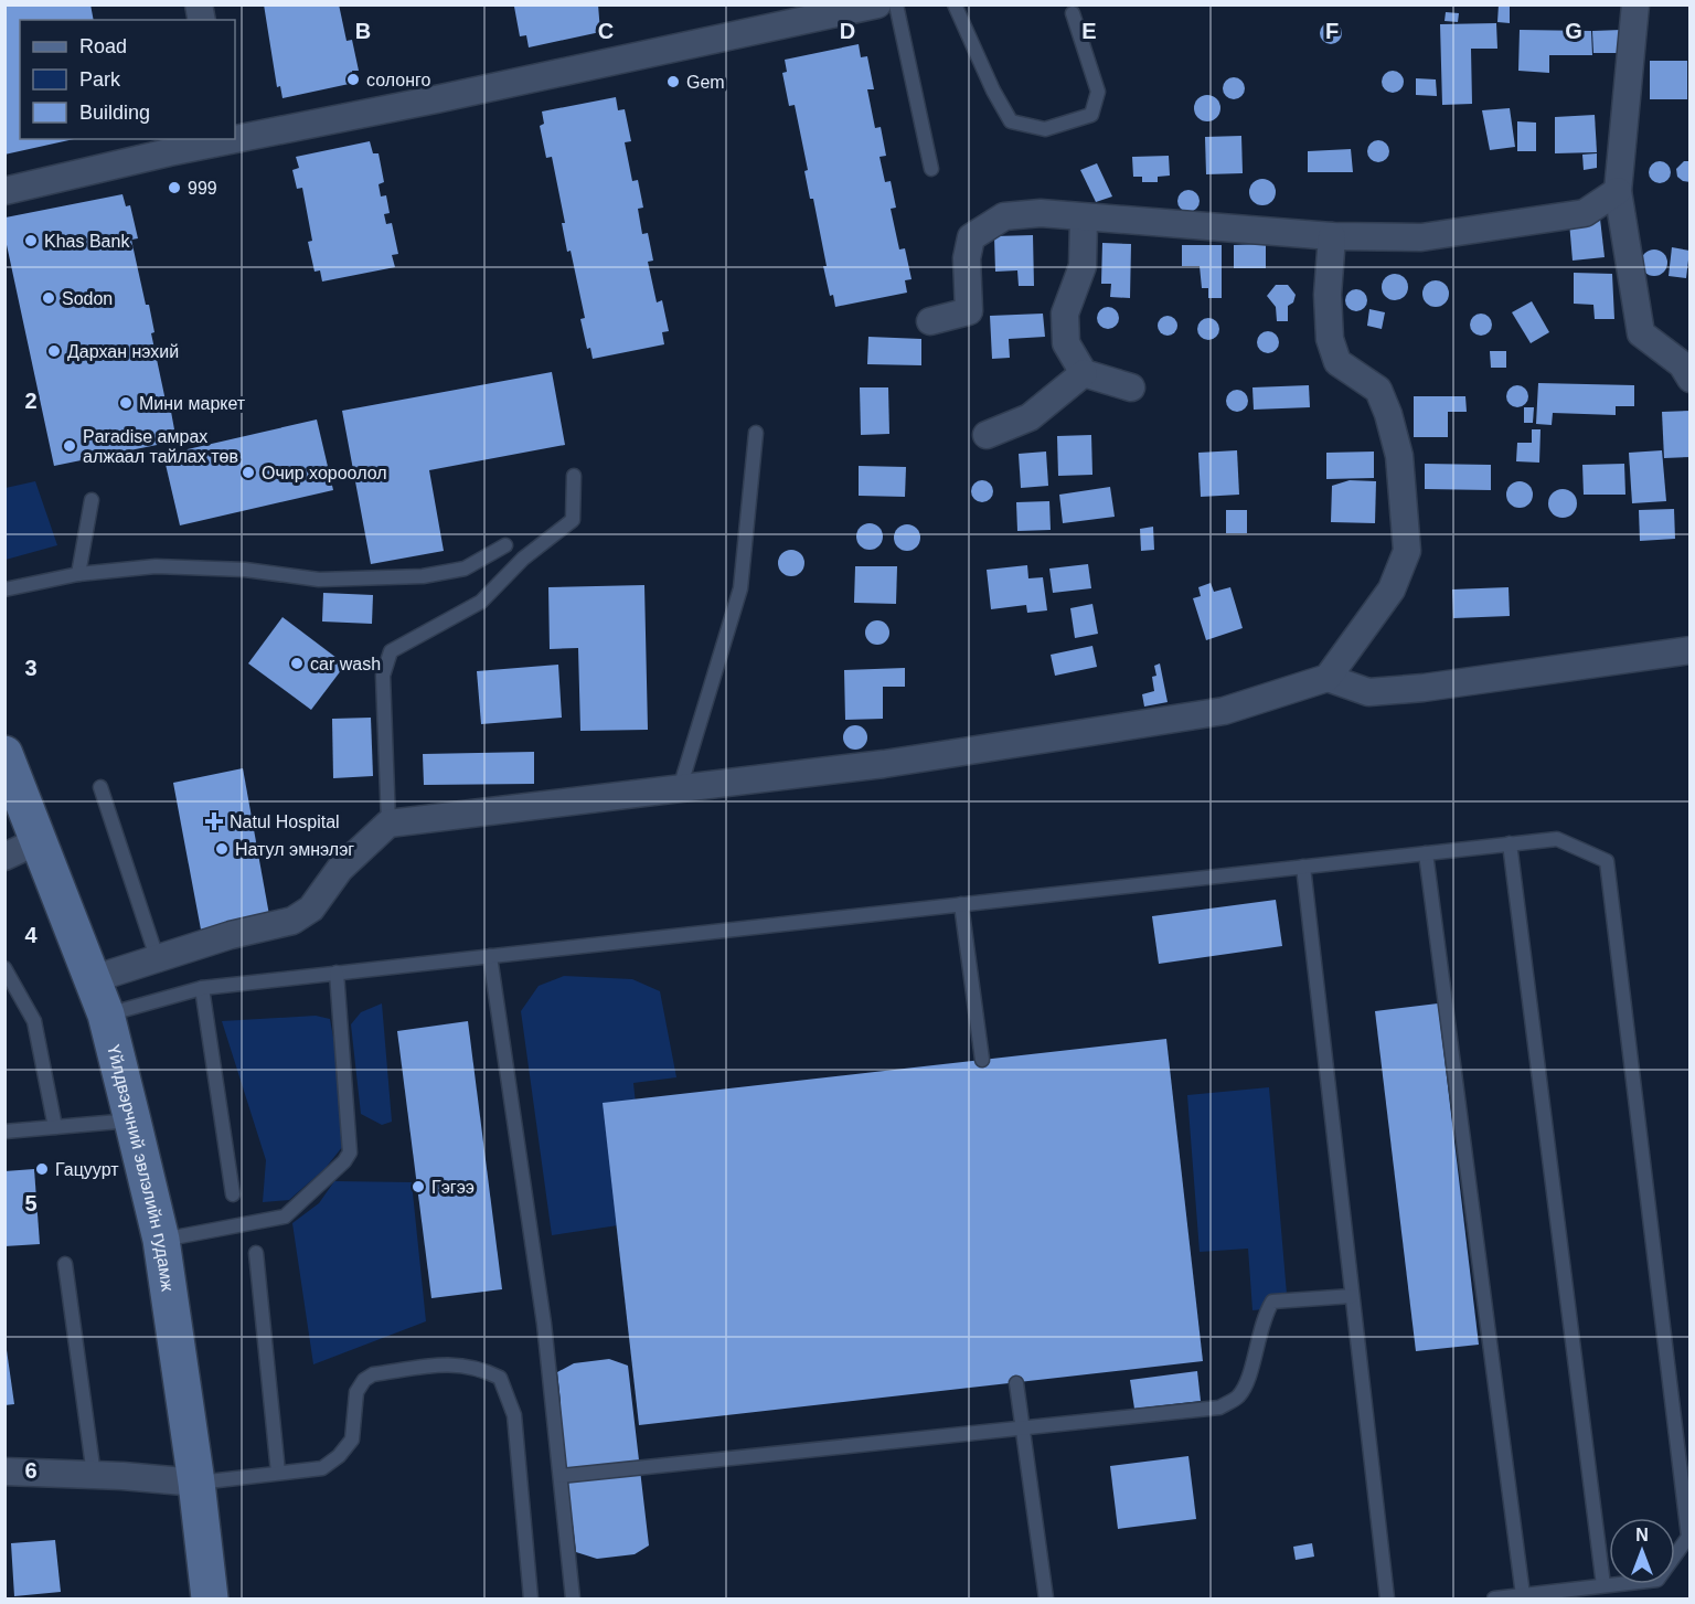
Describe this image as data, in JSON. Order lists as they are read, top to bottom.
{
  "streets": {
    "main road": ["Үйлдвэрчний эвлэлийн гудамж"]
  },
  "places": {
    "other": [
      "солонго",
      "Gem",
      "999",
      "Khas Bank",
      "Sodon",
      "Дархан нэхий",
      "Мини маркет",
      "Paradise амрах алжаал тайлах төв",
      "Очир хороолол",
      "car wash",
      "Натул эмнэлэг",
      "Гацуурт",
      "Гэгээ"
    ],
    "health": ["Natul Hospital"]
  },
  "legend": ["Road", "Park", "Building"],
  "north": "top",
  "grid": {
    "columns": [
      "B",
      "C",
      "D",
      "E",
      "F",
      "G"
    ],
    "rows": [
      "2",
      "3",
      "4",
      "5",
      "6"
    ]
  }
}
